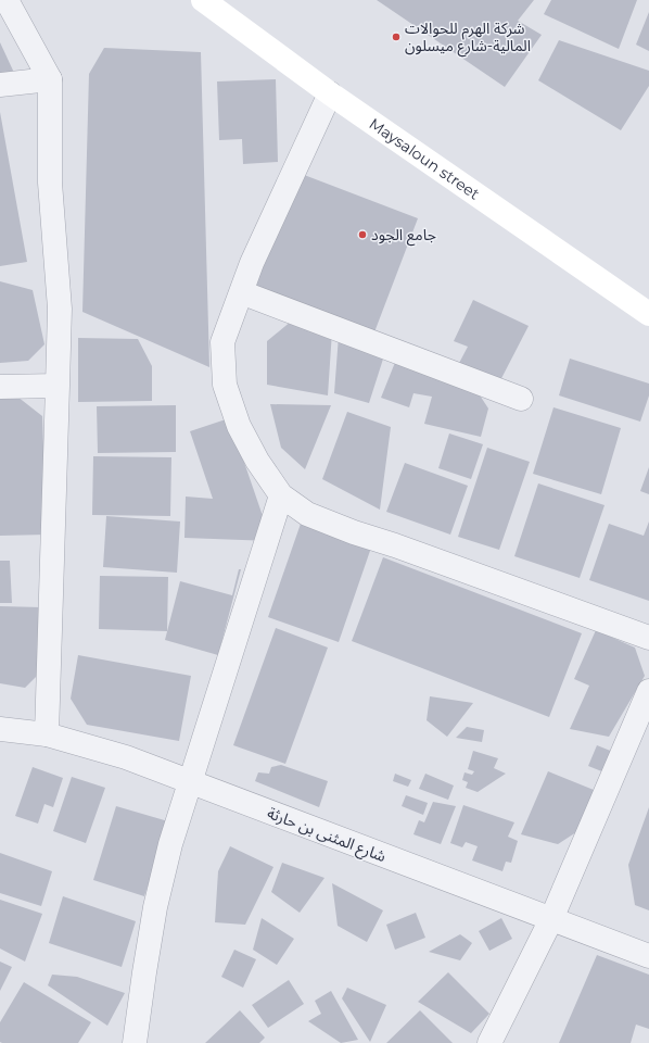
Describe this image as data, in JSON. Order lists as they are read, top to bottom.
{
  "streets": {
    "main road": ["Maysaloun street"],
    "street": ["شارع المثنى بن حارثة"]
  },
  "places": ["شركة الهرم للحوالات المالية-شارع ميسلون", "جامع الجود"]
}
